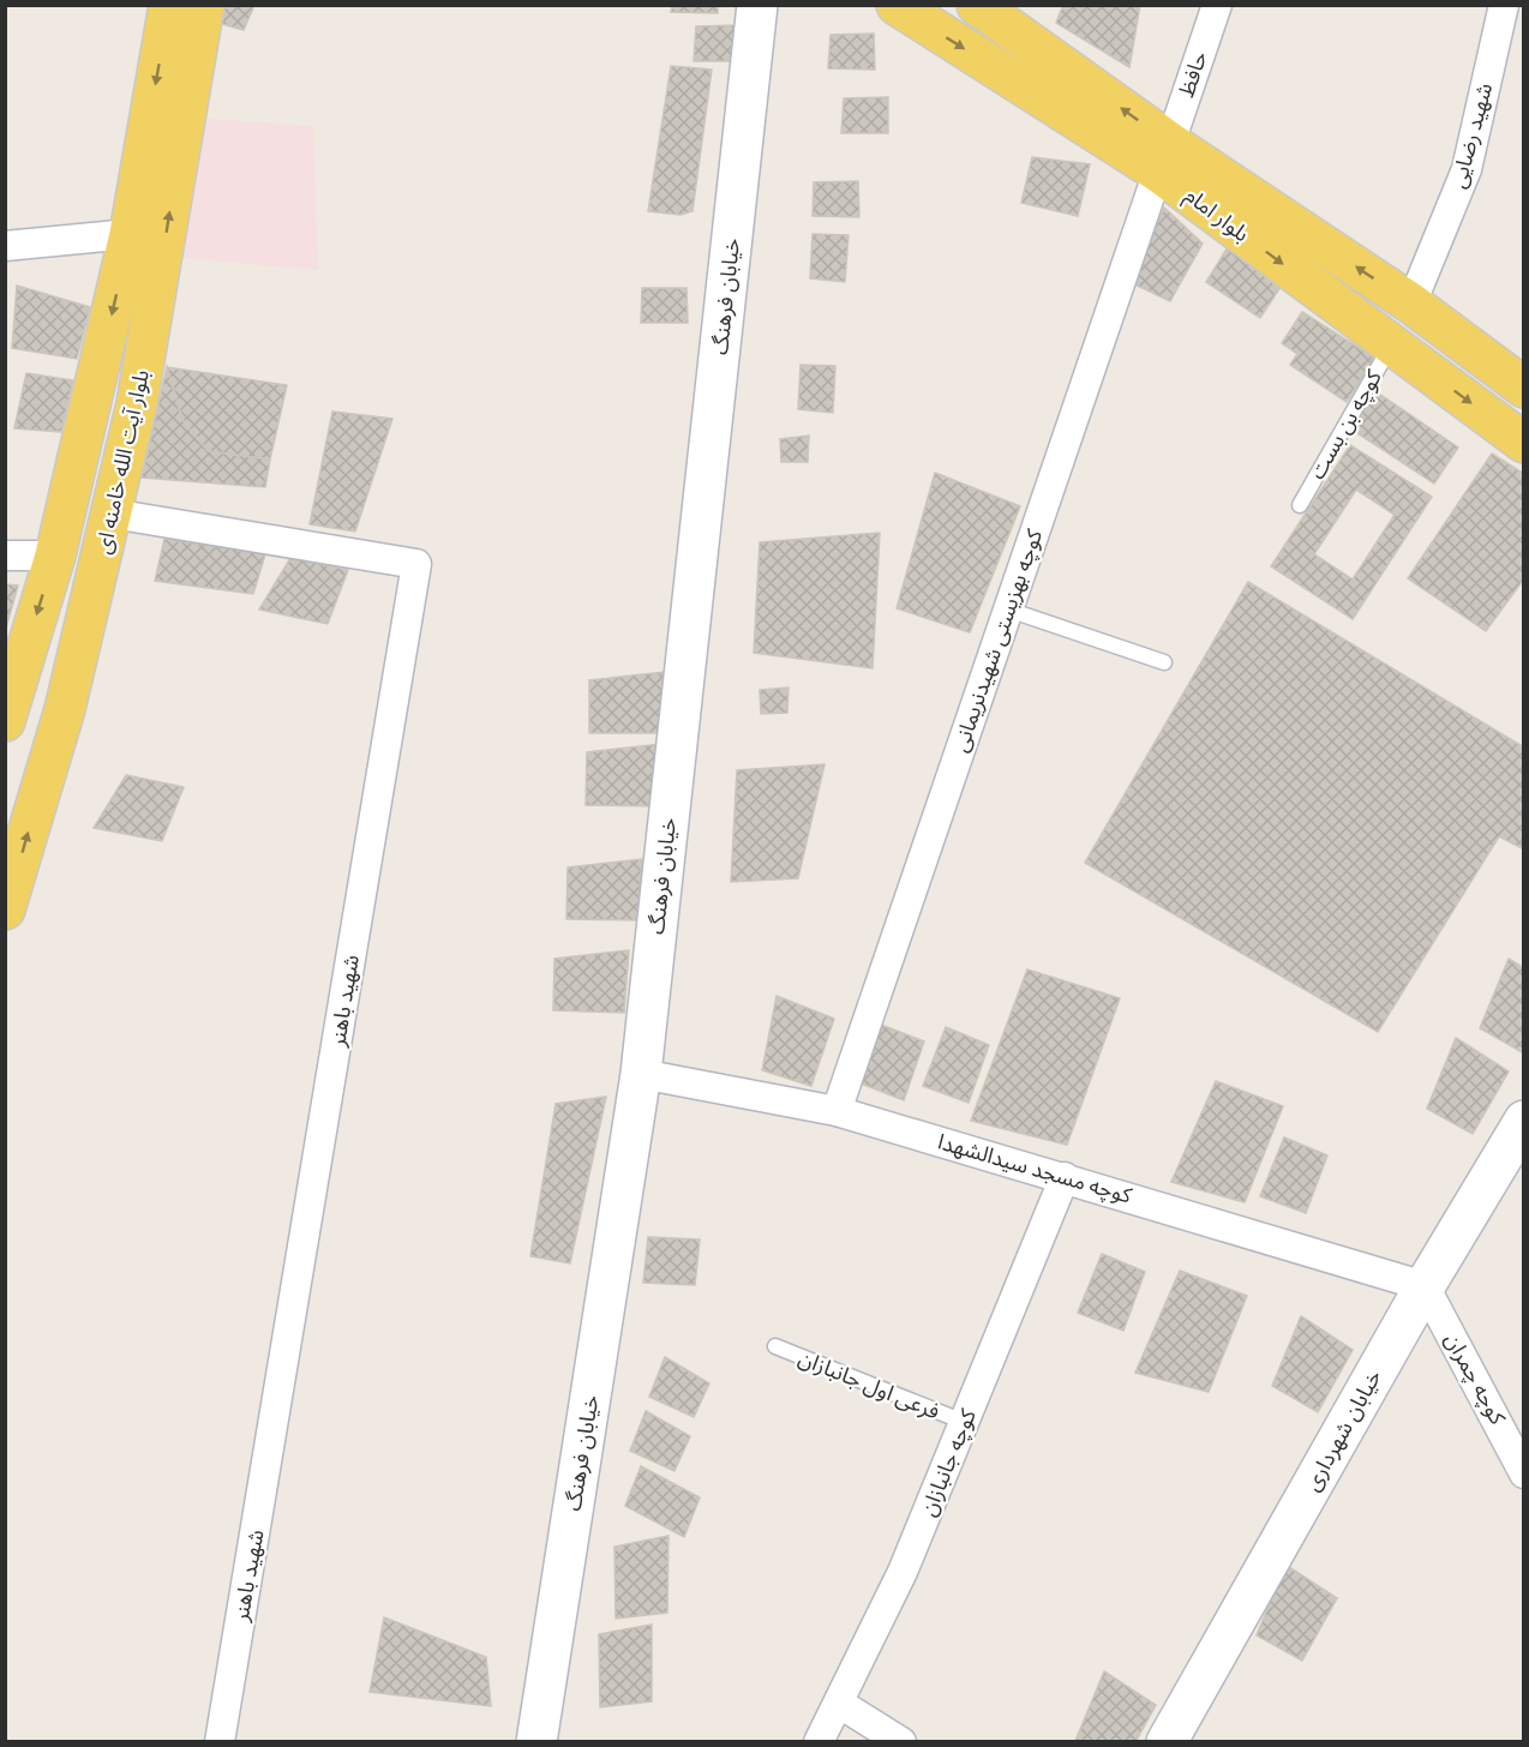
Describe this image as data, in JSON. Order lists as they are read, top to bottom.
{
  "streets": {
    "main road": [
      "بلوار امام",
      "خیابان فرهنگ",
      "بلوار آیت الله خامنه ای",
      "خیابان شهرداری"
    ],
    "street": [
      "حافظ",
      "شهید رضایی",
      "کوچه بهزیستی شهیدنریمانی",
      "شهید باهنر",
      "کوچه مسجد سیدالشهدا",
      "کوچه چمران",
      "کوچه جانبازان"
    ],
    "lane": ["کوچه بن بست", "فرعی اول جانبازان"]
  },
  "crossings": [
    ["حافظ", "بلوار امام"],
    ["حافظ", "کوچه بهزیستی شهیدنریمانی"],
    ["شهید رضایی", "بلوار امام"],
    ["بلوار امام", "کوچه بن بست"],
    ["بلوار امام", "کوچه بهزیستی شهیدنریمانی"],
    ["خیابان فرهنگ", "کوچه مسجد سیدالشهدا"],
    ["بلوار آیت الله خامنه ای", "شهید باهنر"],
    ["کوچه بهزیستی شهیدنریمانی", "کوچه مسجد سیدالشهدا"],
    ["کوچه مسجد سیدالشهدا", "کوچه چمران"],
    ["کوچه مسجد سیدالشهدا", "خیابان شهرداری"],
    ["کوچه مسجد سیدالشهدا", "کوچه جانبازان"],
    ["کوچه چمران", "خیابان شهرداری"],
    ["فرعی اول جانبازان", "کوچه جانبازان"]
  ]
}
